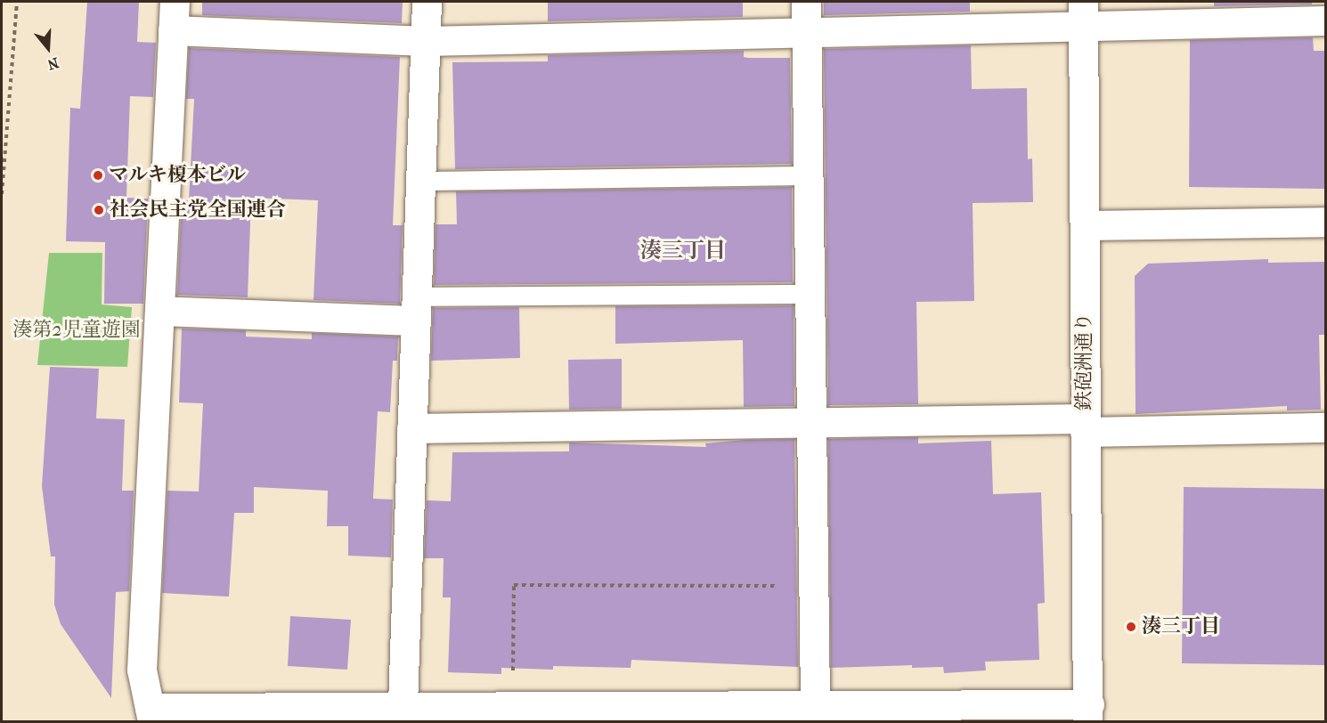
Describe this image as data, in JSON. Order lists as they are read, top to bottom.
{
  "streets": {
    "street": ["鉄砲洲通り"]
  },
  "districts": ["湊三丁目"],
  "parks": ["湊第2児童遊園"],
  "places": ["マルキ榎本ビル", "社会民主党全国連合", "湊三丁目"],
  "north": "bottom"
}
